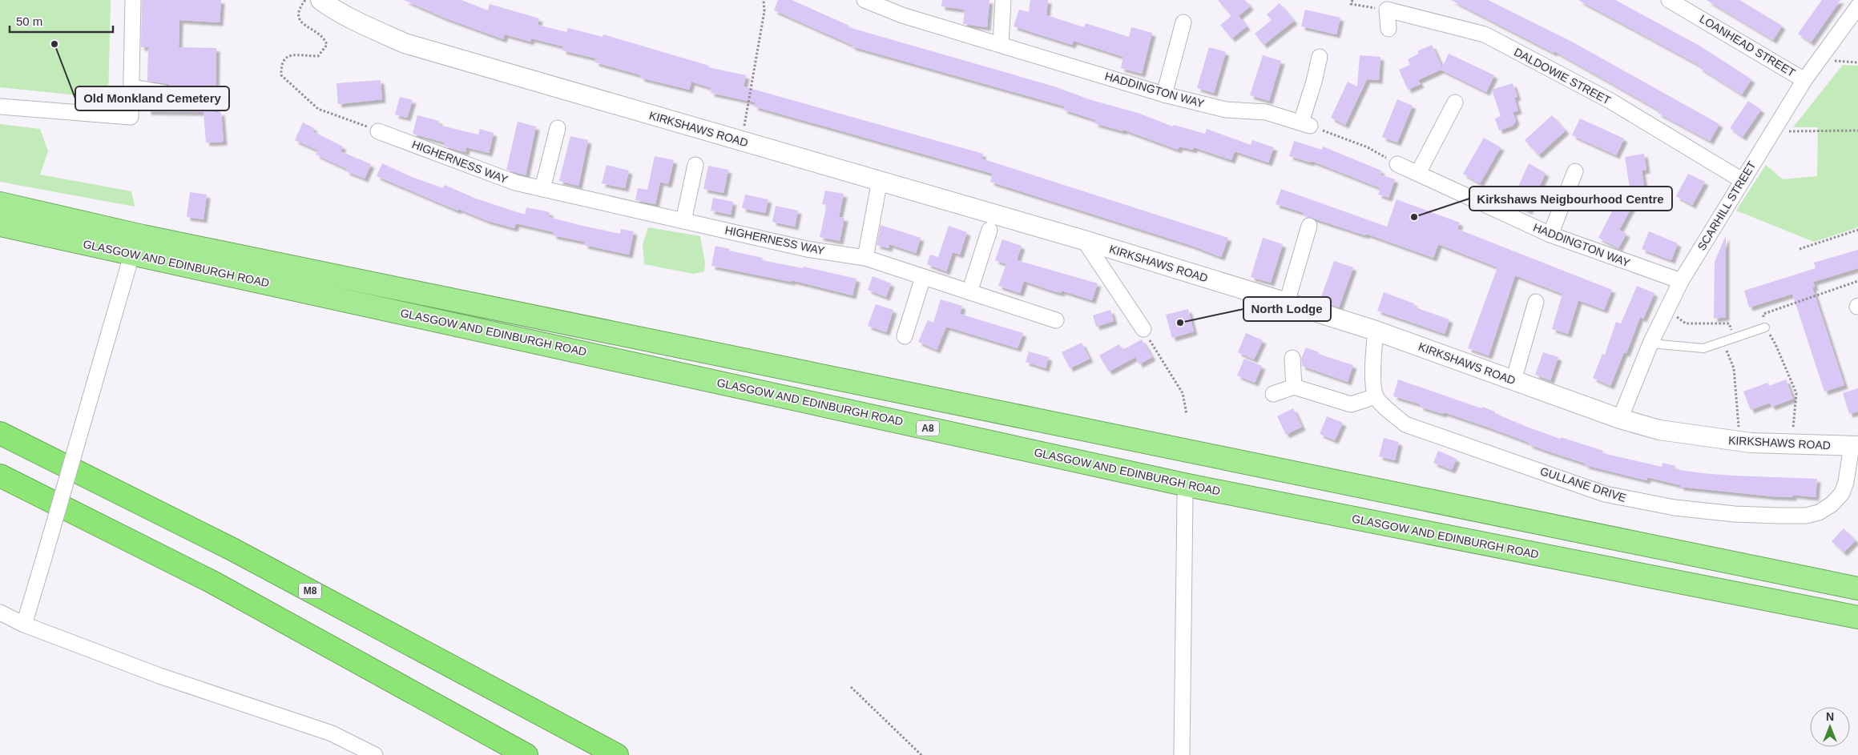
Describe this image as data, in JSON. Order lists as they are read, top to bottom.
{
  "streets": {
    "highway": ["GLASGOW AND EDINBURGH ROAD", "A8", "M8"],
    "street": [
      "LOANHEAD STREET",
      "DALDOWIE STREET",
      "HADDINGTON WAY",
      "KIRKSHAWS ROAD",
      "HIGHERNESS WAY",
      "SCARHILL STREET",
      "GULLANE DRIVE"
    ]
  },
  "crossings": [
    ["LOANHEAD STREET", "SCARHILL STREET"],
    ["DALDOWIE STREET", "SCARHILL STREET"],
    ["HADDINGTON WAY", "SCARHILL STREET"],
    ["KIRKSHAWS ROAD", "SCARHILL STREET"],
    ["KIRKSHAWS ROAD", "GULLANE DRIVE"]
  ],
  "places": ["Old Monkland Cemetery", "Kirkshaws Neigbourhood Centre", "North Lodge"],
  "scale_bar": "50 m",
  "north": "top"
}
